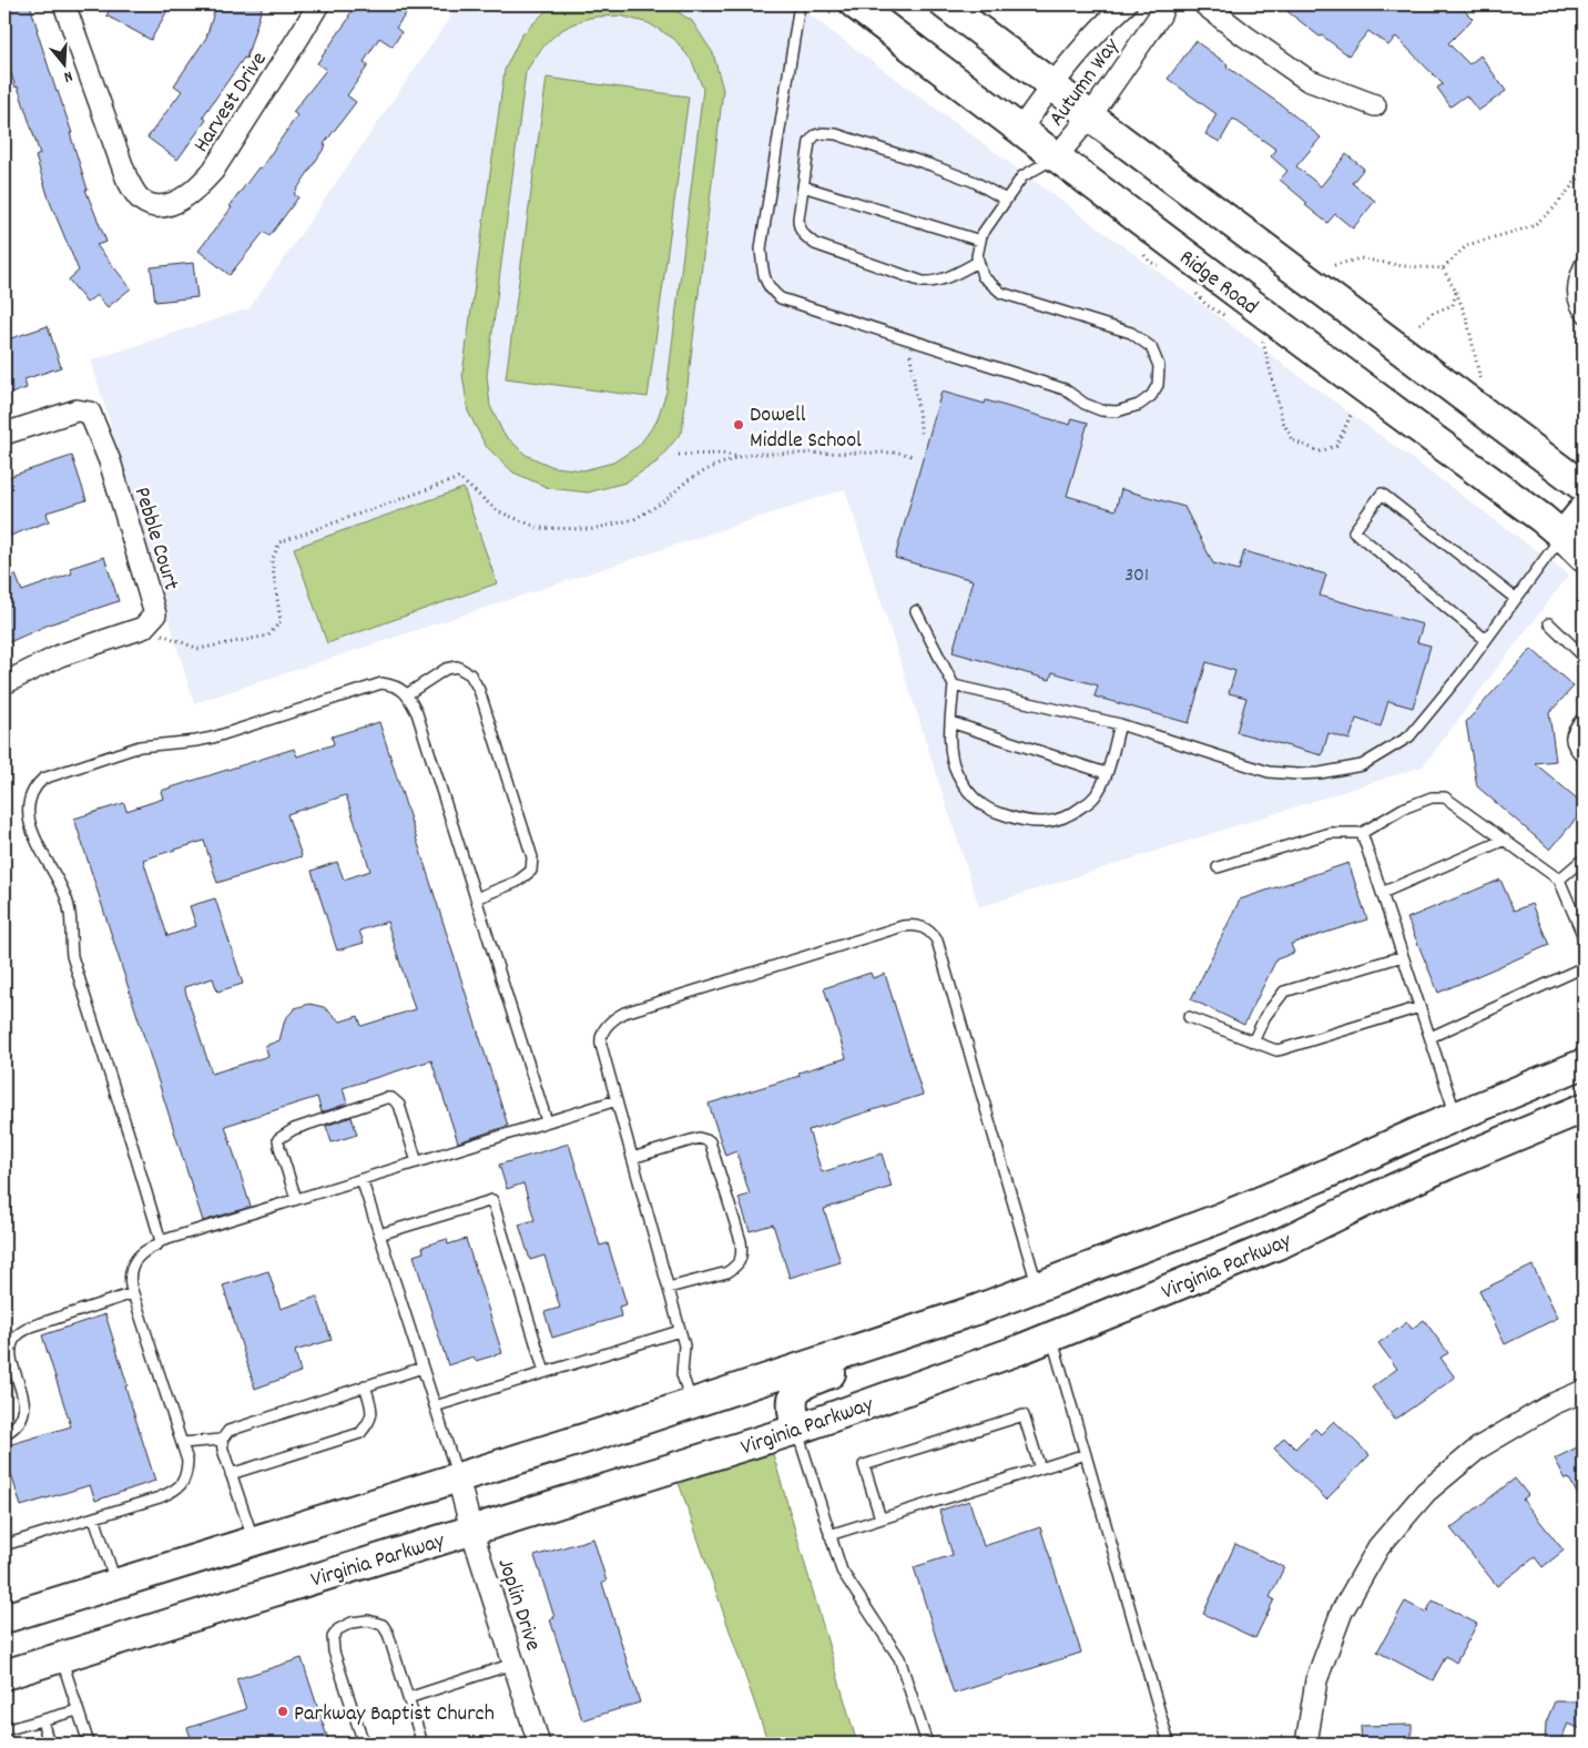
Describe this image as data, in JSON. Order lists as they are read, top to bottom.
{
  "streets": {
    "main road": ["Ridge Road", "Virginia Parkway"],
    "street": [
      "Autumn Way",
      "Harvest Drive",
      "Pebble Court",
      "Joplin Drive"
    ]
  },
  "crossings": [
    ["Autumn Way", "Ridge Road"],
    ["Virginia Parkway", "Joplin Drive"]
  ],
  "places": ["Dowell Middle School", "Parkway Baptist Church"],
  "house_numbers": ["301"],
  "north": "bottom"
}
